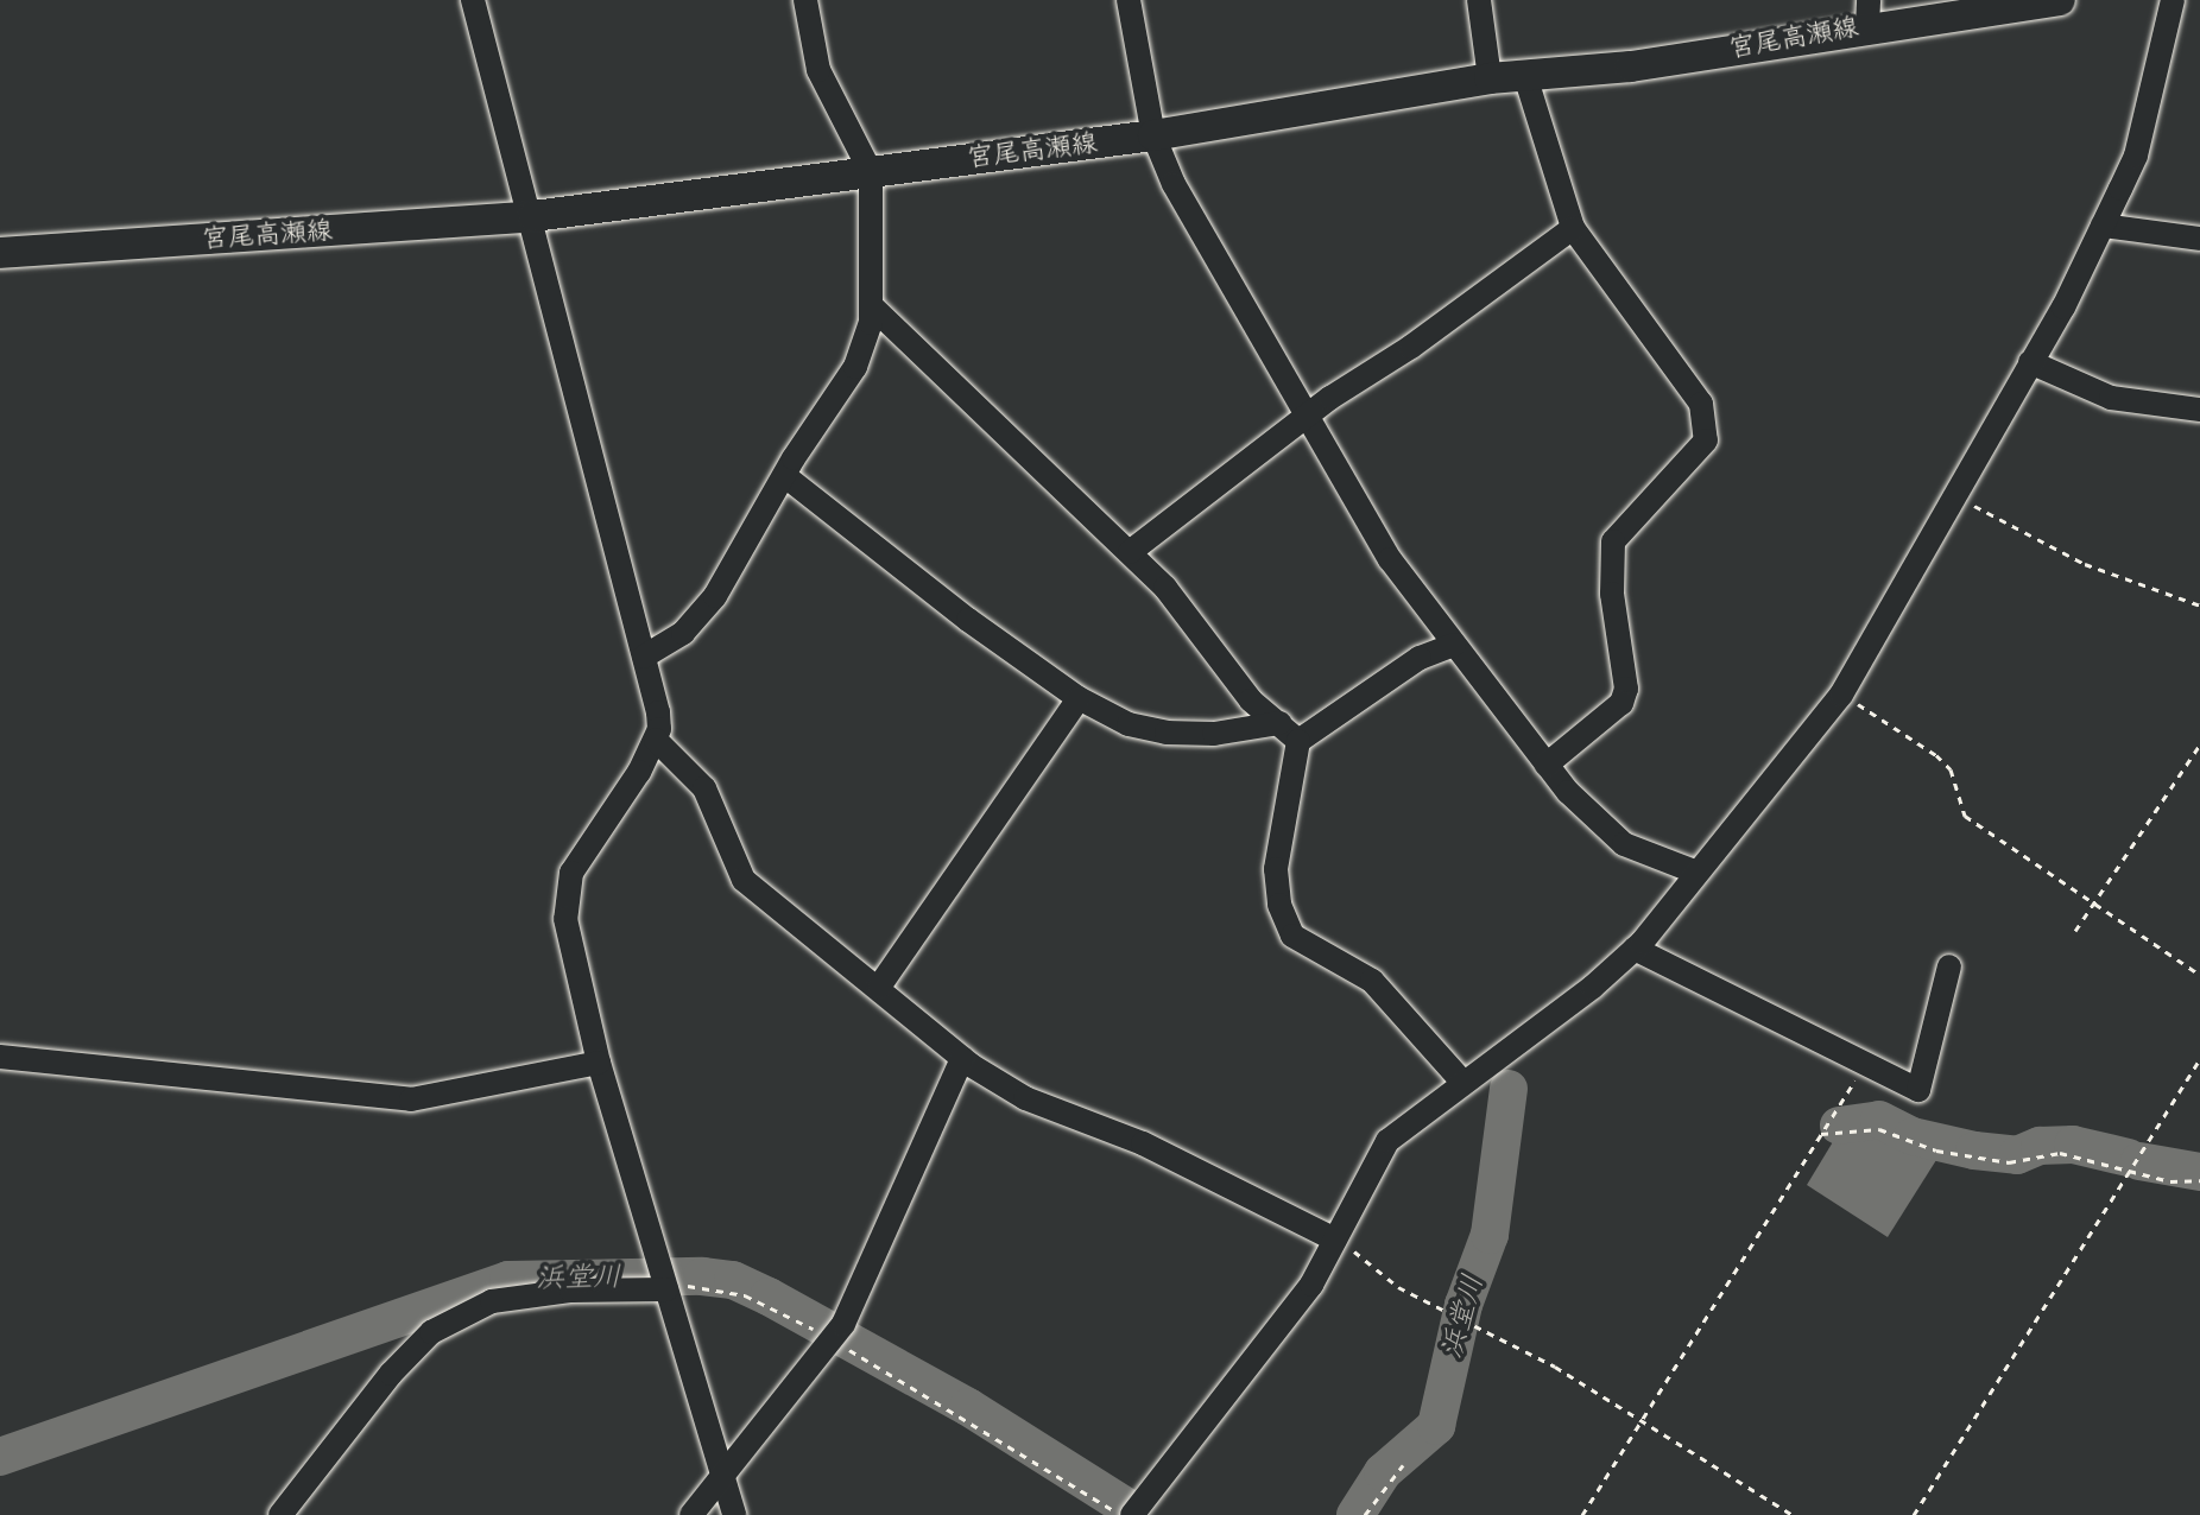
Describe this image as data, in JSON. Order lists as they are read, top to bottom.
{
  "streets": {
    "main road": ["宮尾高瀬線"]
  },
  "water": ["浜堂川"]
}
